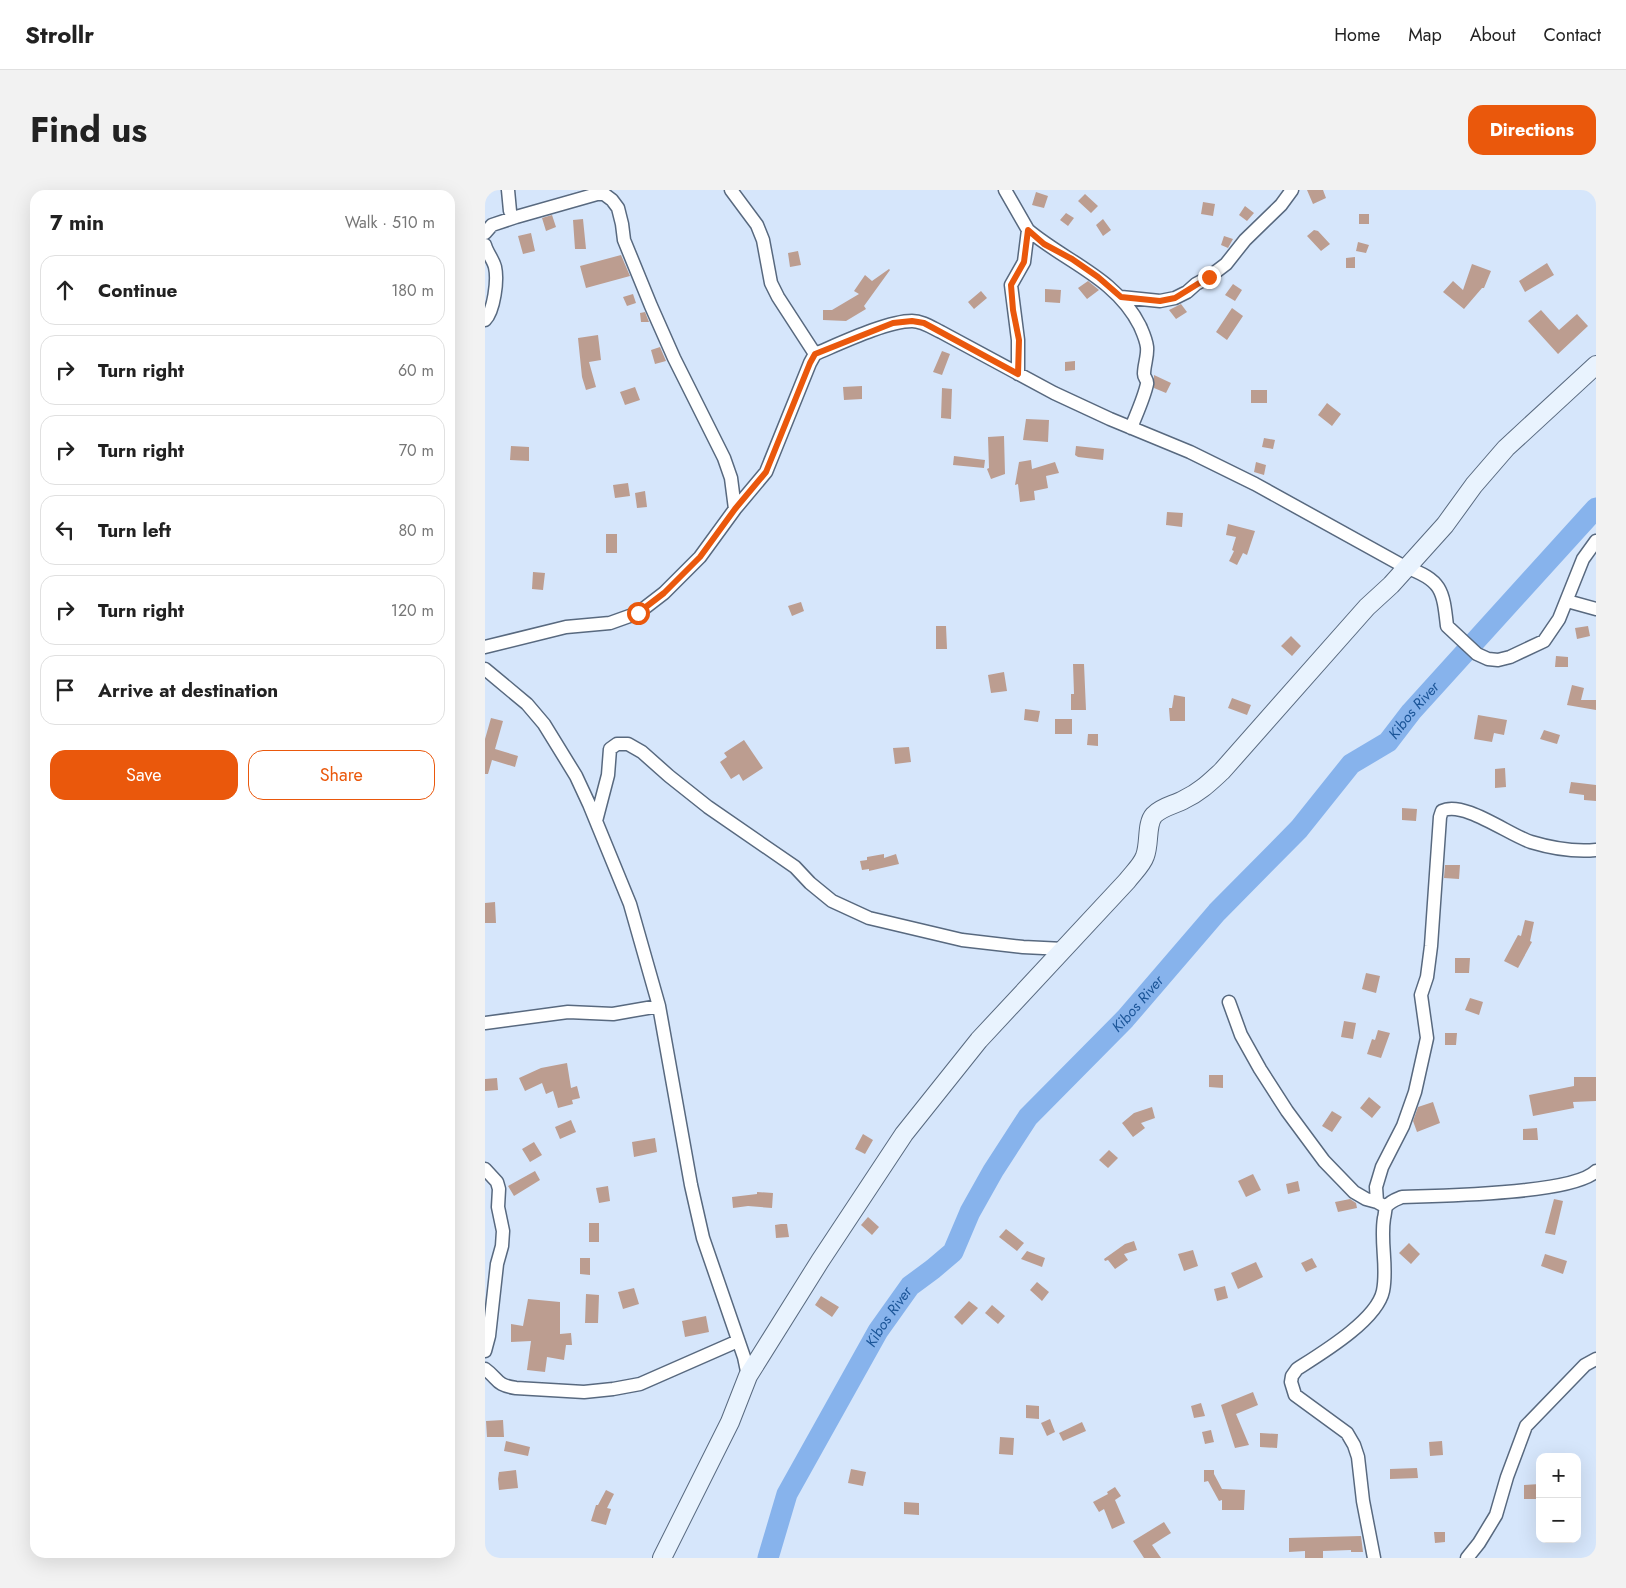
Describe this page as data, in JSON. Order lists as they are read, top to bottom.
{
  "water": ["Kibos River"],
  "page": {
    "header": "Strollr",
    "nav": [
      "Home",
      "Map",
      "About",
      "Contact"
    ],
    "title": "Find us",
    "buttons": [
      "Directions",
      ["Save", "Share"]
    ],
    "heading": ["7 min", "Walk · 510 m"],
    "list": [
      ["Continue", "180 m"],
      ["Turn right", "60 m"],
      ["Turn right", "70 m"],
      ["Turn left", "80 m"],
      ["Turn right", "120 m"],
      "Arrive at destination"
    ],
    "map_buttons": ["+", "−"]
  }
}
